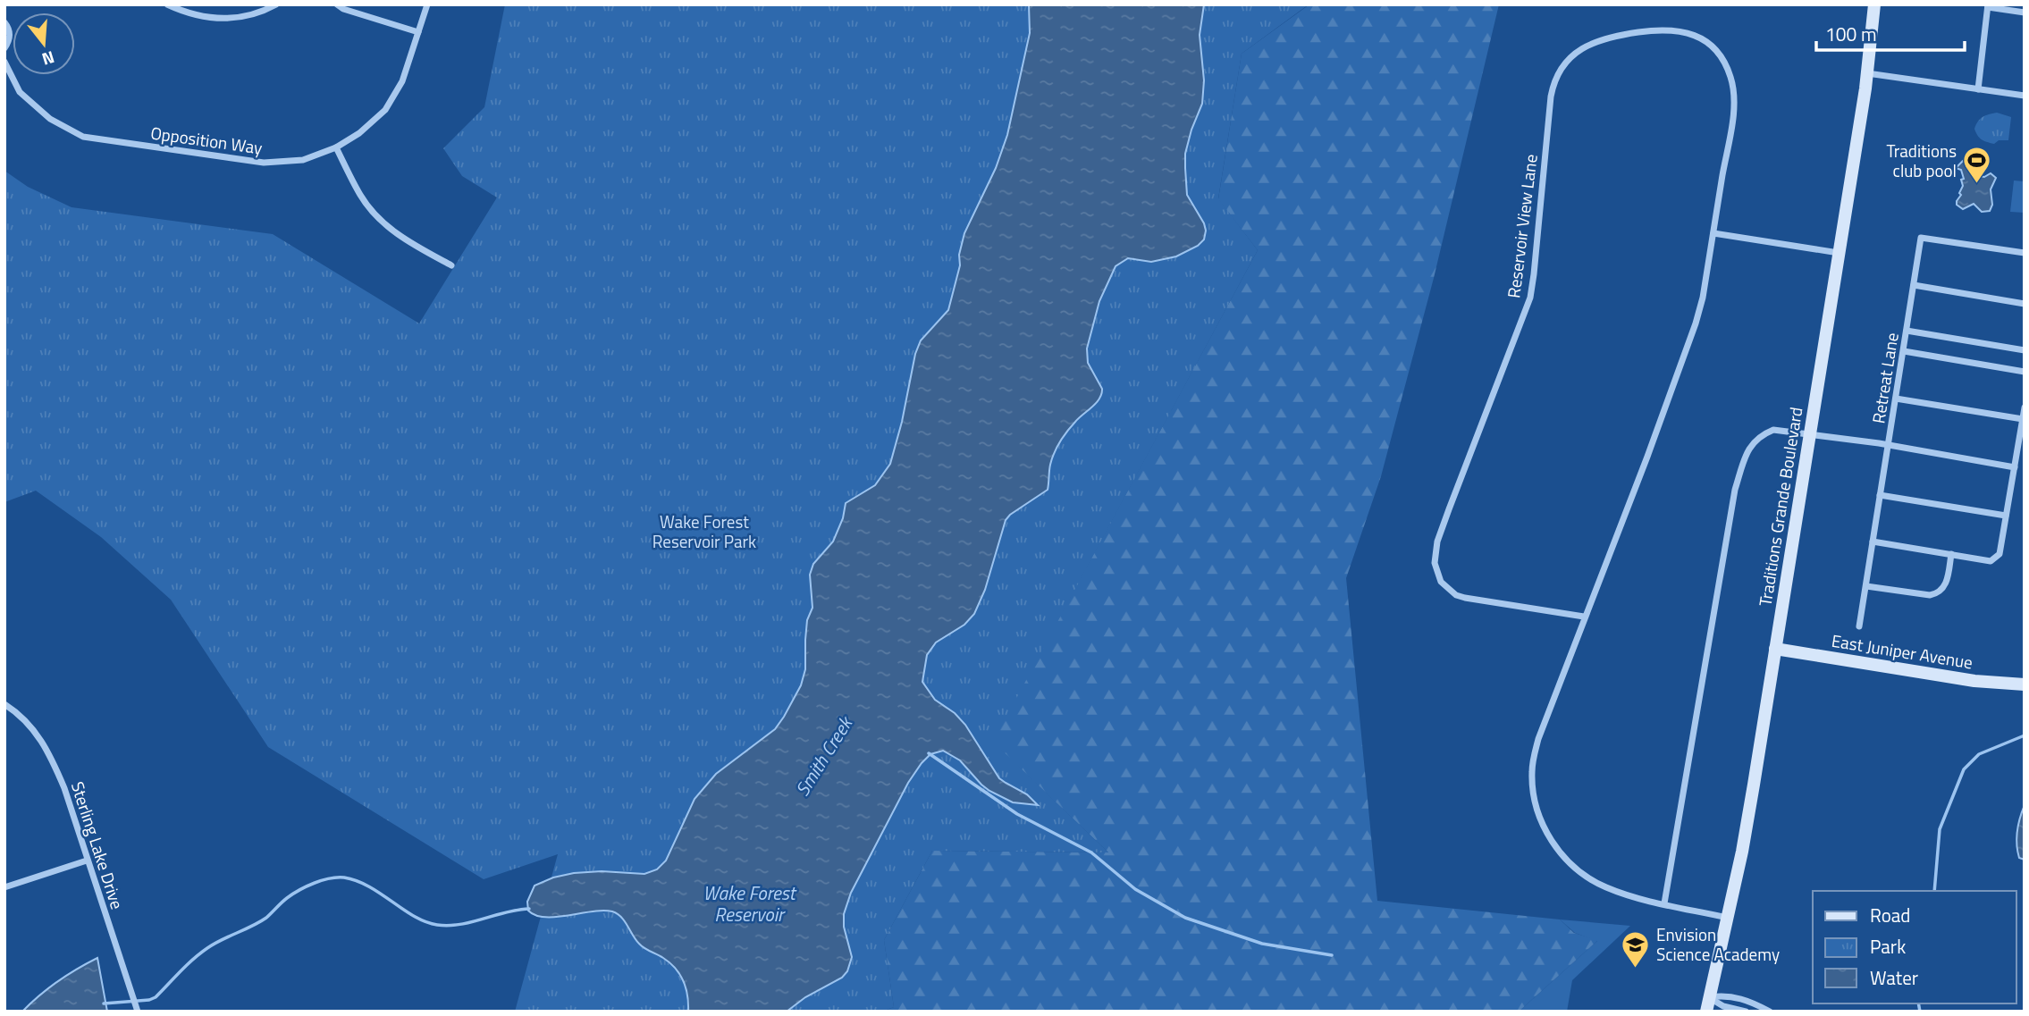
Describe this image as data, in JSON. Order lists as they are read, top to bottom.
{
  "streets": {
    "main road": ["Traditions Grande Boulevard", "East Juniper Avenue"],
    "street": [
      "Opposition Way",
      "Reservoir View Lane",
      "Retreat Lane",
      "Sterling Lake Drive"
    ]
  },
  "crossings": [
    ["Reservoir View Lane", "Traditions Grande Boulevard"],
    ["Traditions Grande Boulevard", "East Juniper Avenue"]
  ],
  "water": ["Smith Creek", "Wake Forest Reservoir"],
  "parks": ["Wake Forest Reservoir Park"],
  "places": {
    "sports": ["Traditions club pool"],
    "school or university": ["Envision Science Academy"]
  },
  "legend": ["Road", "Park", "Water"],
  "scale_bar": "100 m",
  "north": "bottom"
}
